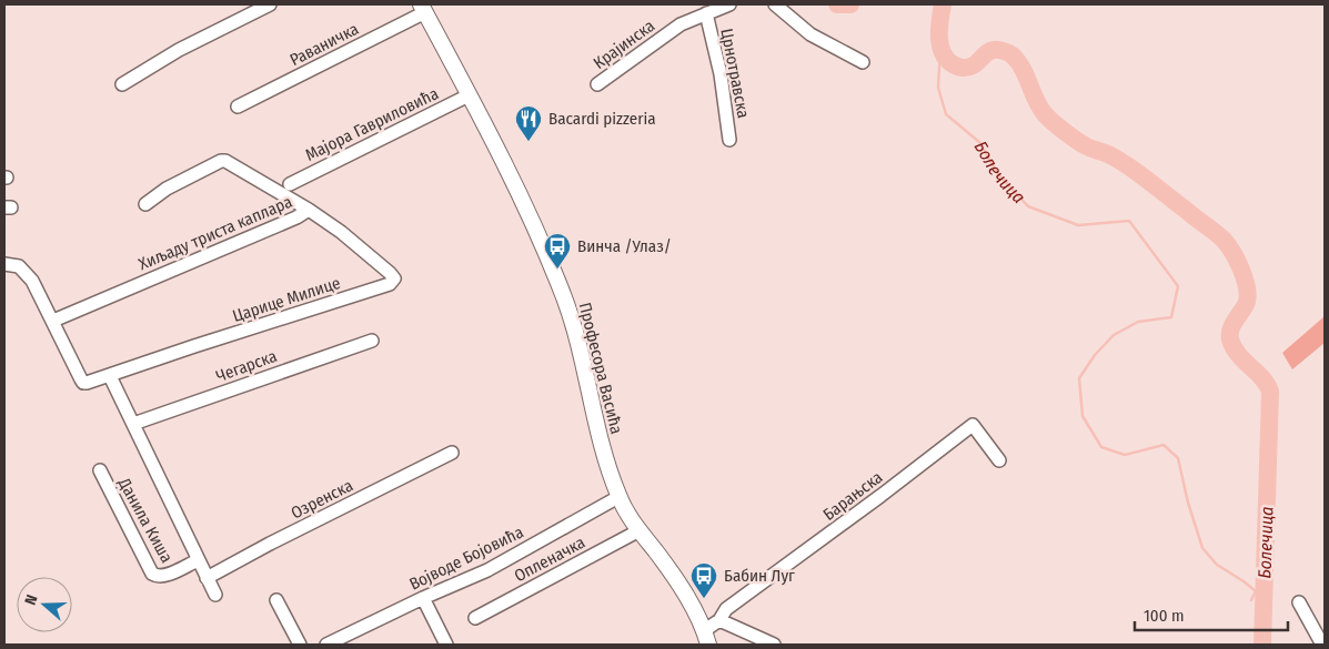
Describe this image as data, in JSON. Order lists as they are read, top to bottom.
{
  "streets": {
    "street": [
      "Раваничка",
      "Крајинска",
      "Црнотравска",
      "Мајора Гавриловића",
      "Хиљаду триста каплара",
      "Царице Милице",
      "Чегарска",
      "Професора Васића",
      "Барањска",
      "Озренска",
      "Данила Киша",
      "Војводе Бојовића",
      "Опленачка"
    ]
  },
  "crossings": [
    ["Раваничка", "Професора Васића"],
    ["Крајинска", "Црнотравска"],
    ["Мајора Гавриловића", "Професора Васића"],
    ["Хиљаду триста каплара", "Царице Милице"],
    ["Професора Васића", "Војводе Бојовића"],
    ["Професора Васића", "Опленачка"]
  ],
  "water": ["Болечица"],
  "places": {
    "restaurant": ["Bacardi pizzeria"],
    "bus stop": ["Винча /Улаз/", "Бабин Луг"]
  },
  "scale_bar": "100 m",
  "north": "left"
}
